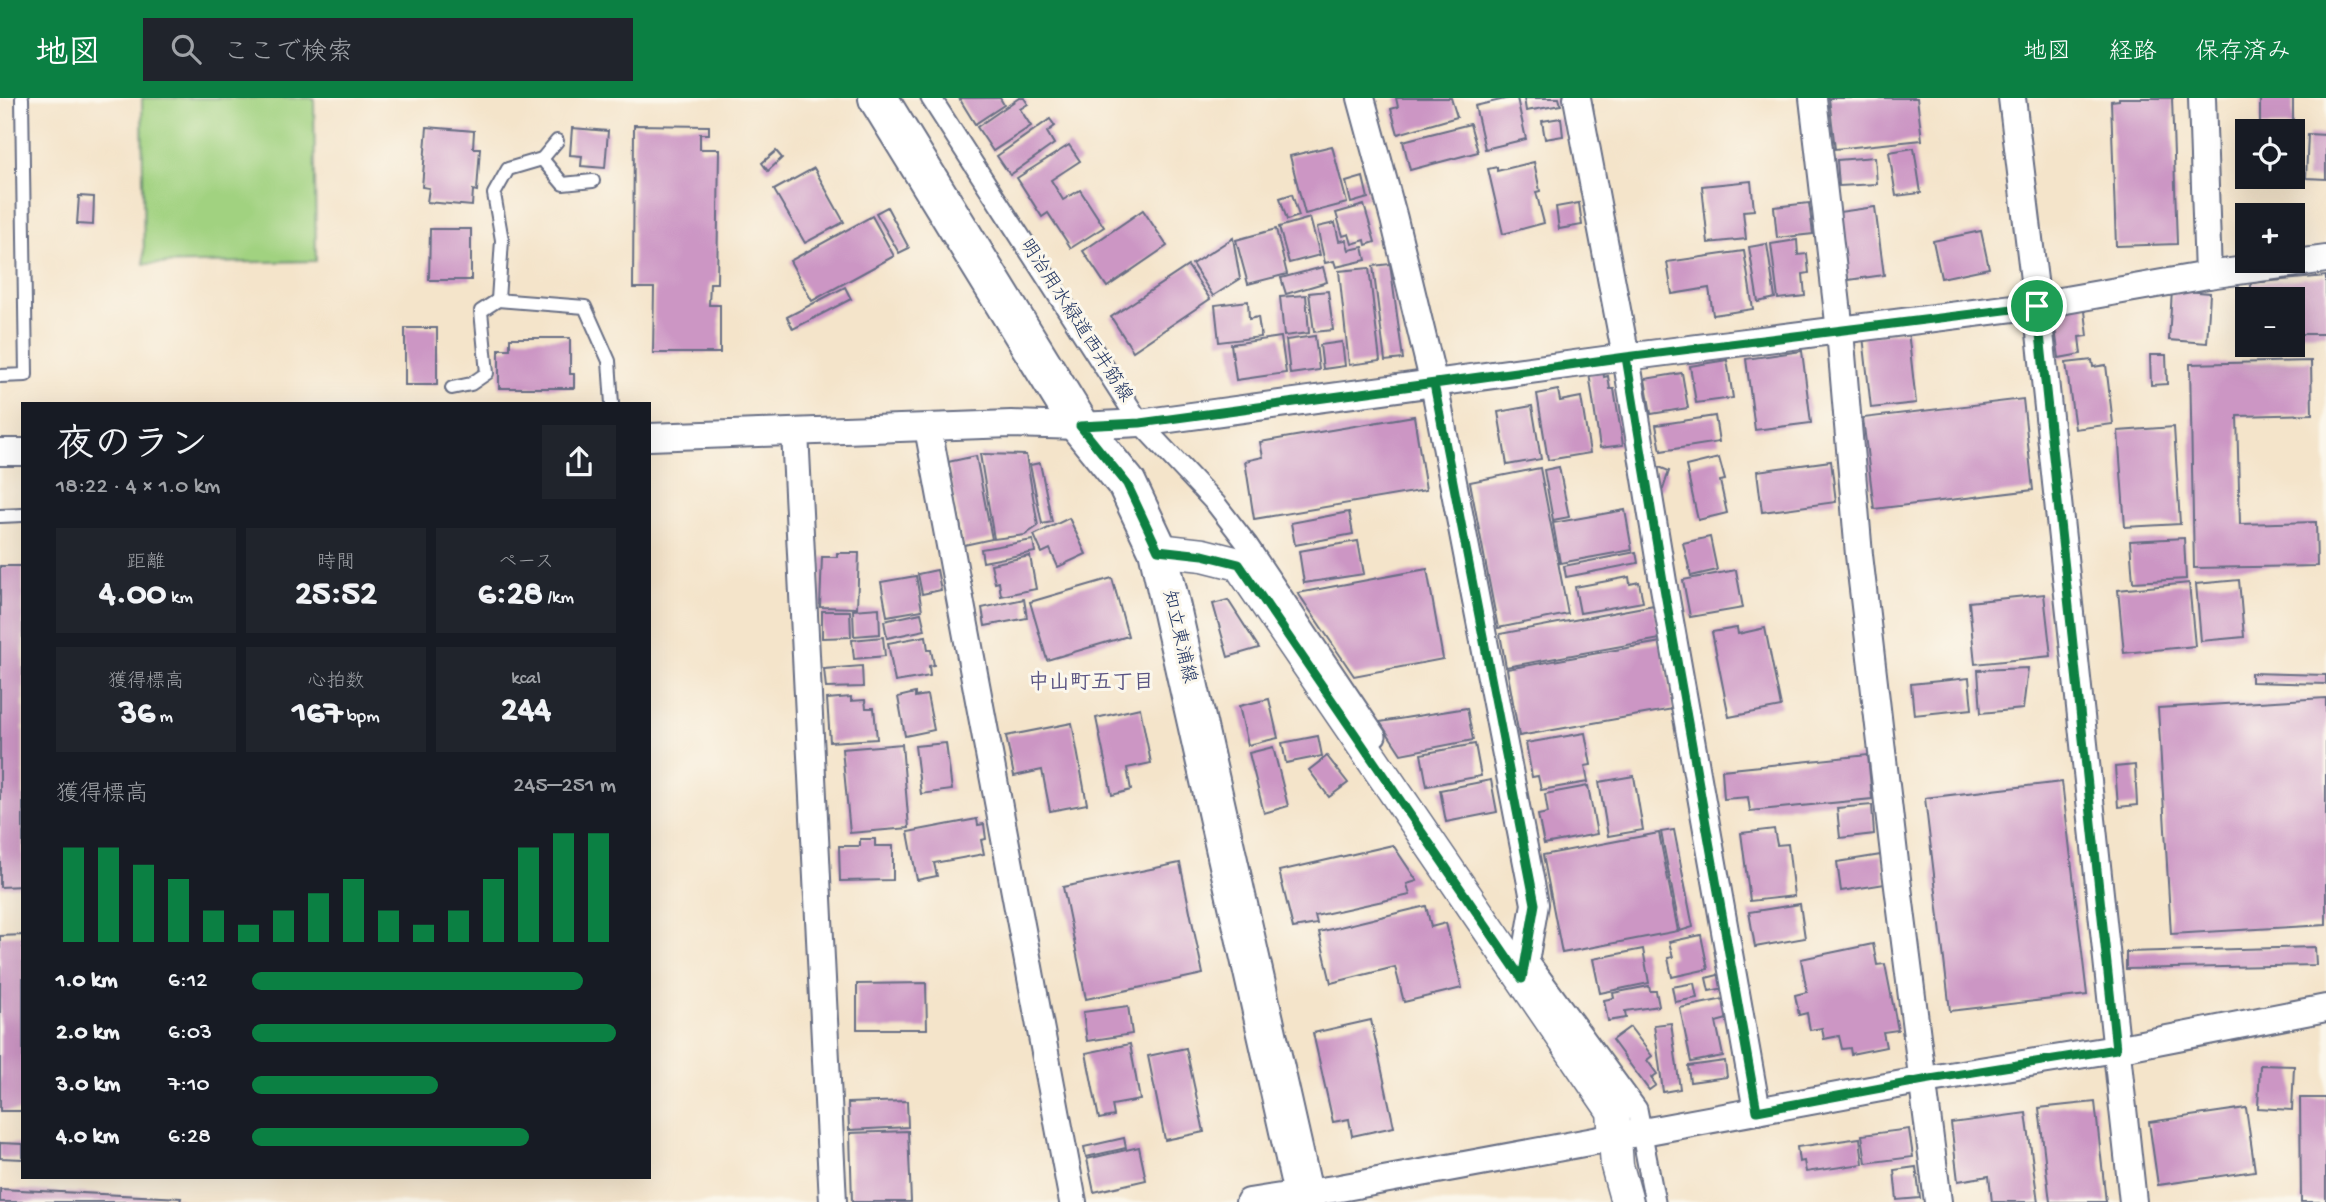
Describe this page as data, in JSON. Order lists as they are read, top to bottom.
{
  "streets": {
    "main road": ["知立東浦線"],
    "street": ["明治用水緑道西井筋線"]
  },
  "districts": ["中山町五丁目"],
  "page": {
    "header": "地図",
    "search": "ここで検索",
    "nav": ["地図", "経路", "保存済み"],
    "map_buttons": ["+", "−"],
    "heading": ["夜のラン", "18:22 · 4 × 1.0 km"],
    "stats": [
      ["距離", "4.00 km"],
      ["時間", "25:52"],
      ["ペース", "6:28 /km"],
      ["獲得標高", "36 m"],
      ["心拍数", "167 bpm"],
      ["kcal", "244"]
    ],
    "chart": ["獲得標高", "245–251 m"],
    "list": [
      {
        "name": "1.0 km",
        "note": "6:12"
      },
      {
        "name": "2.0 km",
        "note": "6:03"
      },
      {
        "name": "3.0 km",
        "note": "7:10"
      },
      {
        "name": "4.0 km",
        "note": "6:28"
      }
    ]
  }
}
